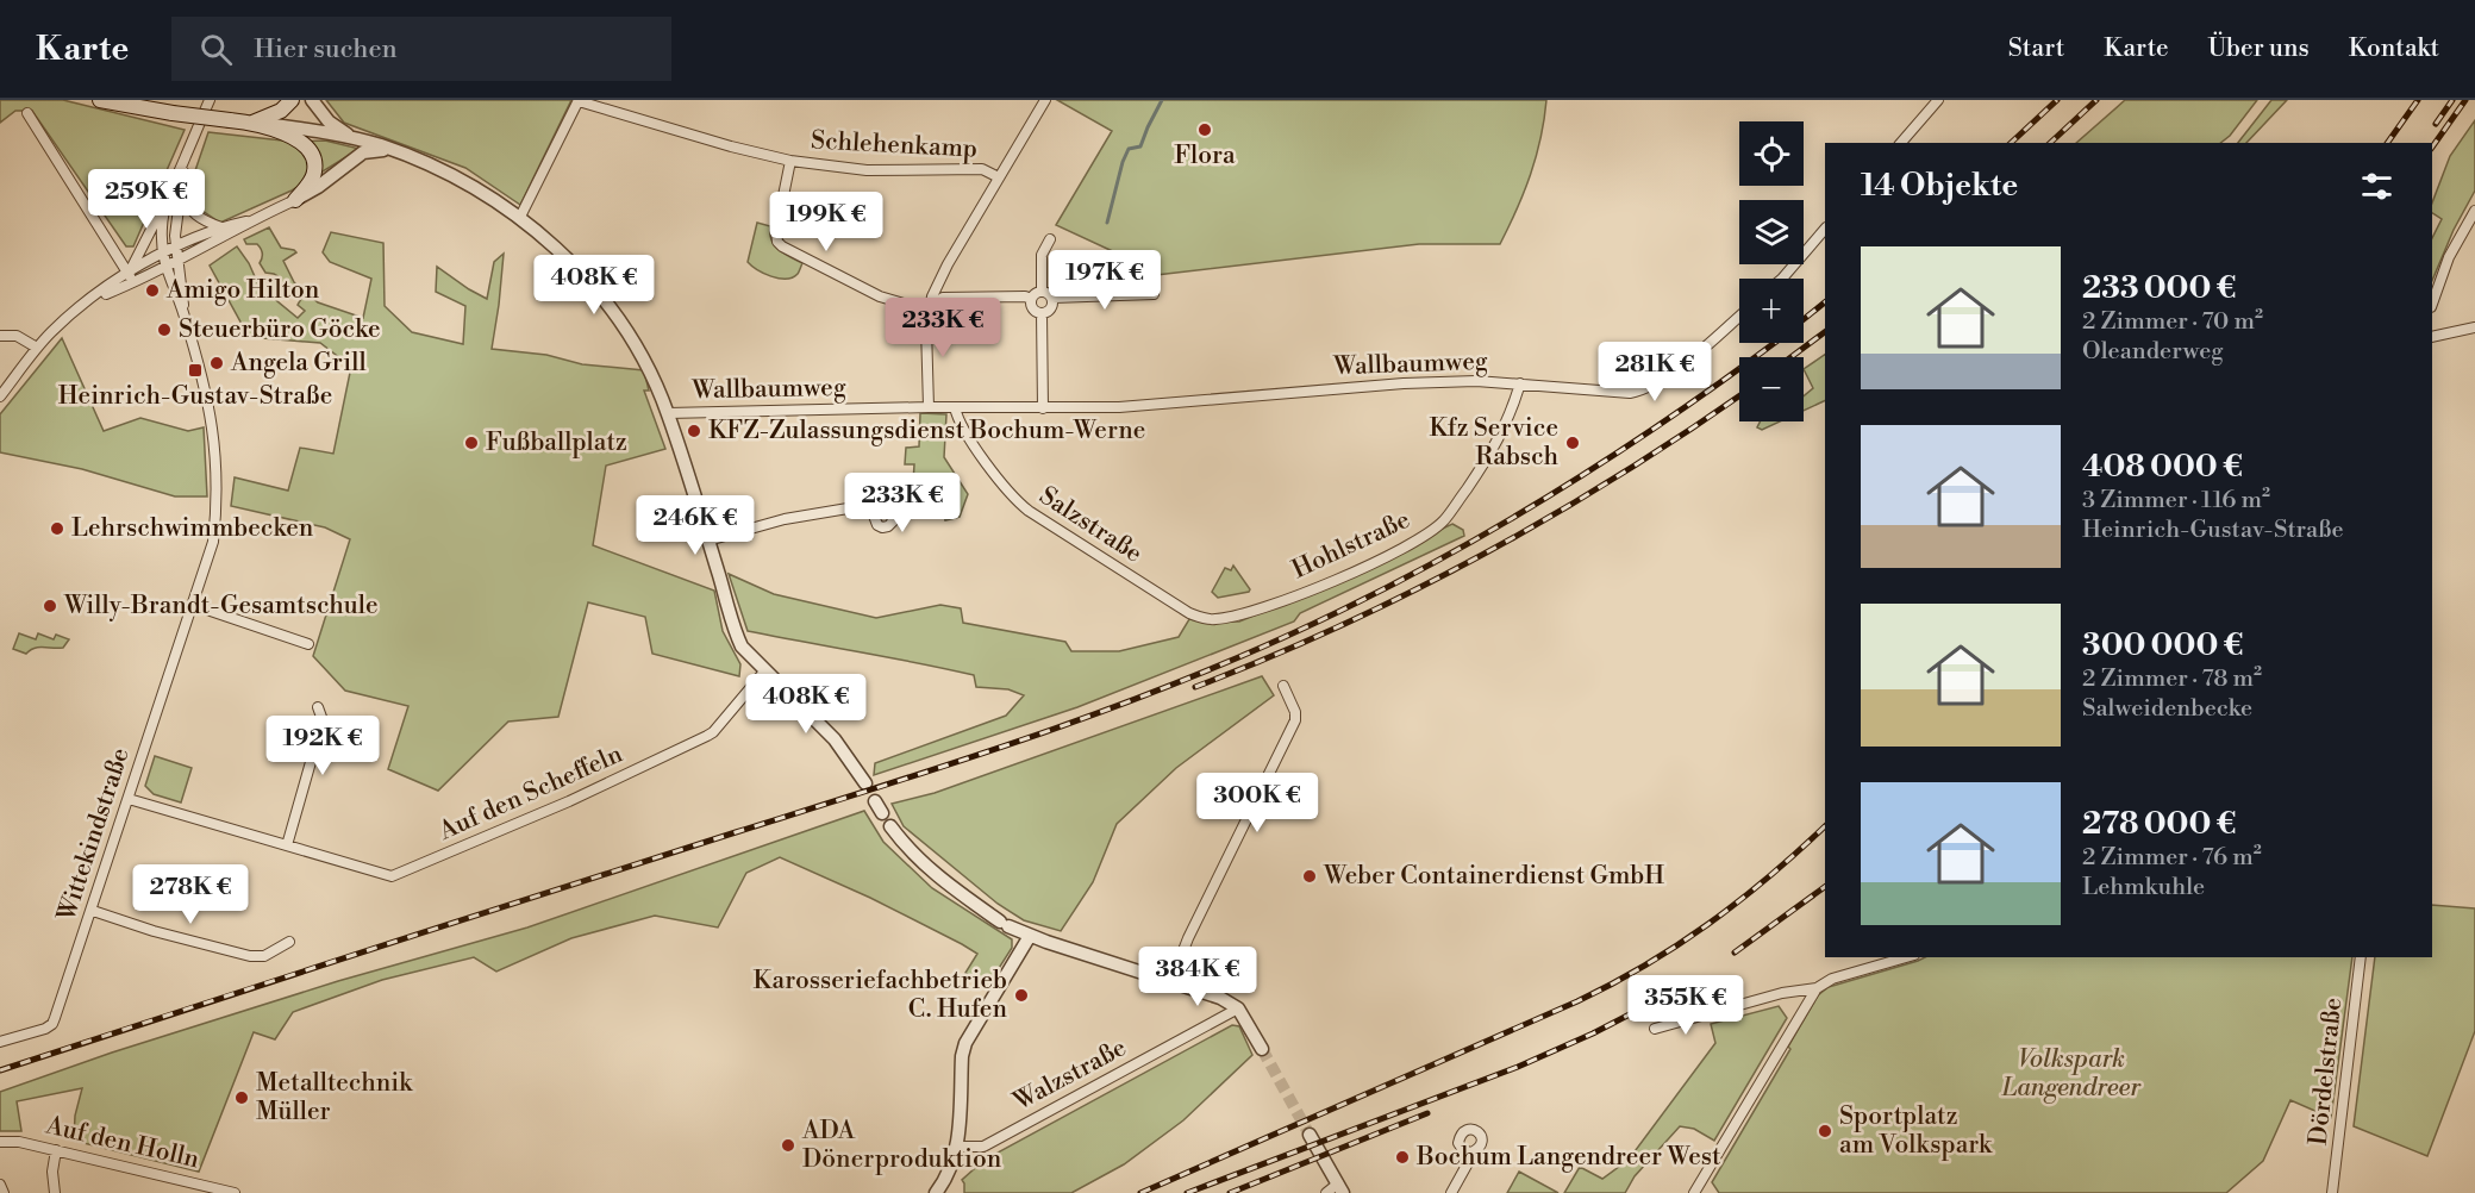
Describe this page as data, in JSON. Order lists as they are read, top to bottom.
{
  "streets": {
    "street": [
      "Schlehenkamp",
      "Wallbaumweg",
      "Salzstraße",
      "Hohlstraße",
      "Auf den Scheffeln",
      "Wittekindstraße",
      "Dördelstraße",
      "Walzstraße",
      "Auf den Holln"
    ]
  },
  "crossings": [
    ["Wallbaumweg", "Salzstraße"],
    ["Wallbaumweg", "Hohlstraße"],
    ["Salzstraße", "Hohlstraße"],
    ["Auf den Scheffeln", "Wittekindstraße"]
  ],
  "parks": ["Volkspark Langendreer"],
  "places": {
    "other": [
      "Flora",
      "Amigo Hilton",
      "Steuerbüro Göcke",
      "Angela Grill",
      "KFZ-Zulassungsdienst Bochum-Werne",
      "Fußballplatz",
      "Kfz Service Rabsch",
      "Lehrschwimmbecken",
      "Willy-Brandt-Gesamtschule",
      "Weber Containerdienst GmbH",
      "Karosseriefachbetrieb C. Hufen",
      "Metalltechnik Müller",
      "Sportplatz am Volkspark",
      "ADA Dönerproduktion",
      "Bochum Langendreer West"
    ],
    "transit": ["Heinrich-Gustav-Straße"]
  },
  "page": {
    "header": "Karte",
    "search": "Hier suchen",
    "nav": [
      "Start",
      "Karte",
      "Über uns",
      "Kontakt"
    ],
    "map_buttons": ["+", "−"],
    "heading": "14 Objekte",
    "price": [
      "259K €",
      "199K €",
      "197K €",
      "408K €",
      "233K €",
      "281K €",
      "233K €",
      "246K €",
      "408K €",
      "192K €",
      "300K €",
      "278K €",
      "384K €",
      "355K €"
    ],
    "list": [
      {
        "name": "233 000 €",
        "note": "2 Zimmer · 70 m² · Oleanderweg"
      },
      {
        "name": "408 000 €",
        "note": "3 Zimmer · 116 m² · Heinrich-Gustav-Straße"
      },
      {
        "name": "300 000 €",
        "note": "2 Zimmer · 78 m² · Salweidenbecke"
      },
      {
        "name": "278 000 €",
        "note": "2 Zimmer · 76 m² · Lehmkuhle"
      }
    ]
  }
}
